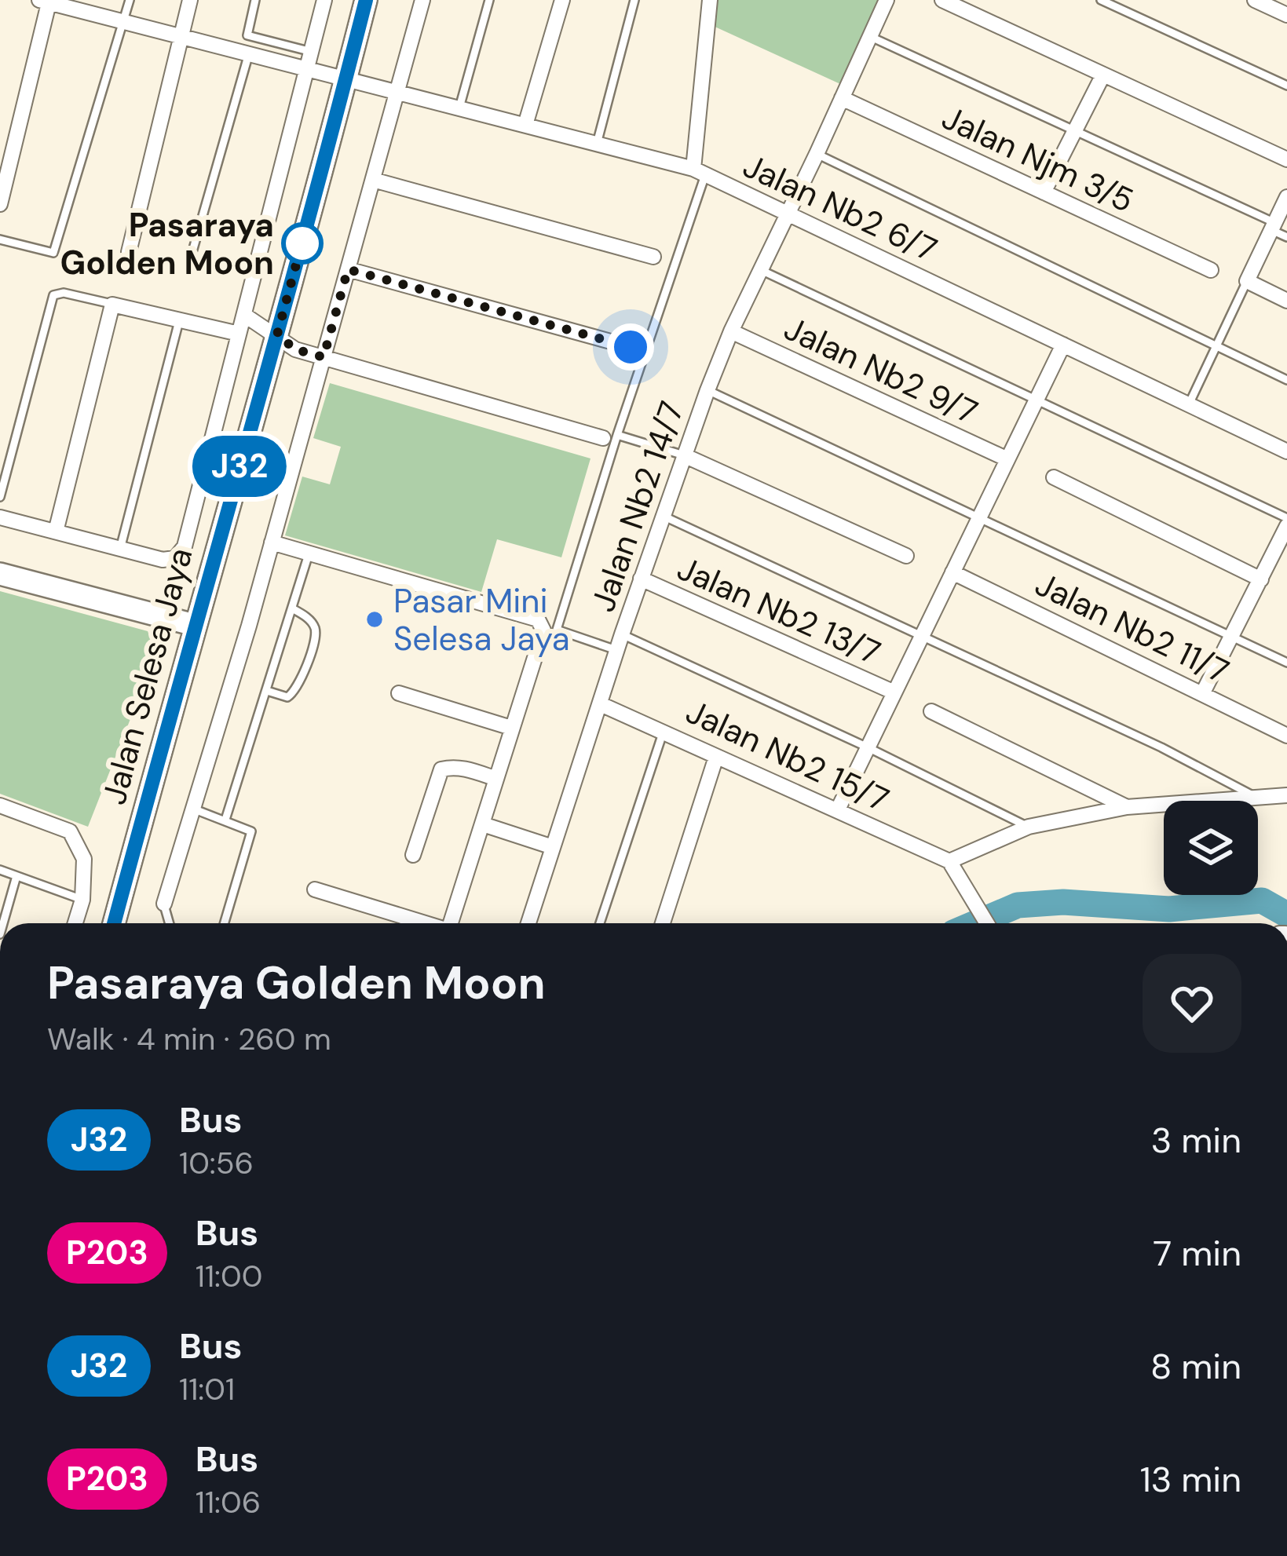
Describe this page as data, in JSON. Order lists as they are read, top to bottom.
{
  "streets": {
    "street": [
      "Jalan Njm 3/5",
      "Jalan Nb2 6/7",
      "Jalan Nb2 9/7",
      "Jalan Nb2 14/7",
      "Jalan Nb2 13/7",
      "Jalan Nb2 11/7",
      "Jalan Selesa Jaya",
      "Jalan Nb2 15/7"
    ]
  },
  "crossings": [
    ["Jalan Njm 3/5", "Jalan Nb2 14/7"],
    ["Jalan Nb2 6/7", "Jalan Nb2 14/7"],
    ["Jalan Nb2 6/7", "Jalan Selesa Jaya"],
    ["Jalan Nb2 9/7", "Jalan Nb2 14/7"],
    ["Jalan Nb2 14/7", "Jalan Nb2 13/7"],
    ["Jalan Nb2 14/7", "Jalan Nb2 15/7"]
  ],
  "places": ["Pasaraya Golden Moon", "Pasar Mini Selesa Jaya"],
  "lines": ["bus line J32"],
  "page": {
    "on_map": "J32",
    "heading": ["Pasaraya Golden Moon", "Walk · 4 min · 260 m"],
    "list": [
      {
        "mark": "J32",
        "name": "Bus",
        "note": "10:56",
        "value": "3 min"
      },
      {
        "mark": "P203",
        "name": "Bus",
        "note": "11:00",
        "value": "7 min"
      },
      {
        "mark": "J32",
        "name": "Bus",
        "note": "11:01",
        "value": "8 min"
      },
      {
        "mark": "P203",
        "name": "Bus",
        "note": "11:06",
        "value": "13 min"
      }
    ]
  }
}
